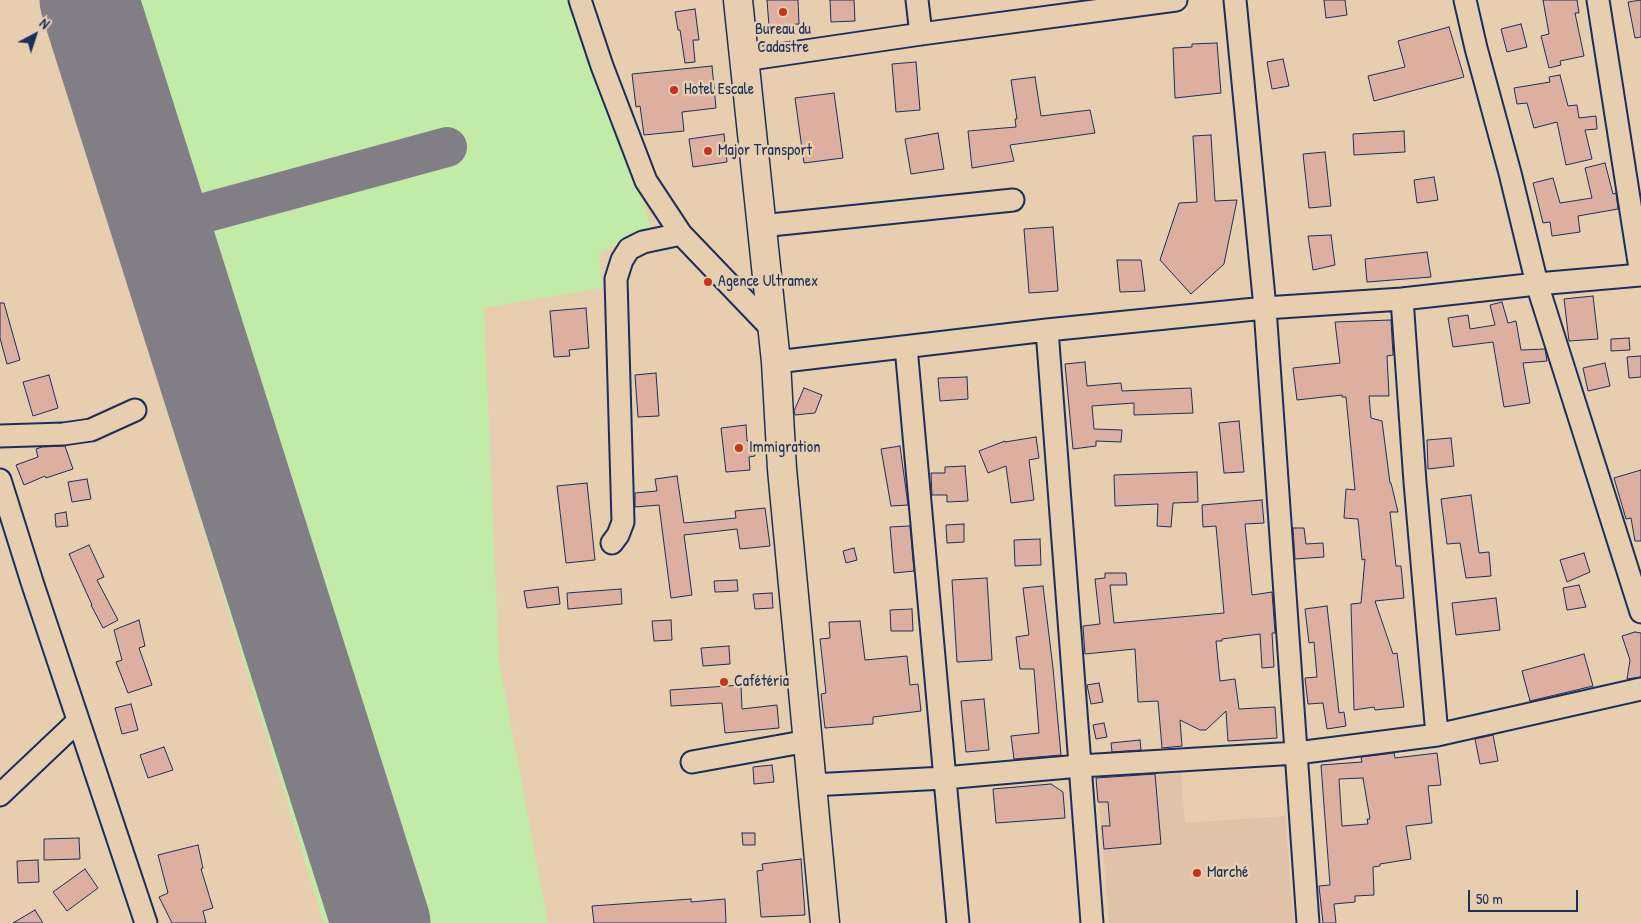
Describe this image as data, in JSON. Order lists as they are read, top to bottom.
{
  "places": [
    "Bureau du Cadastre",
    "Hotel Escale",
    "Major Transport",
    "Agence Ultramex",
    "Immigration",
    "Cafétéria",
    "Marché"
  ],
  "scale_bar": "50 m",
  "north": "top right"
}
